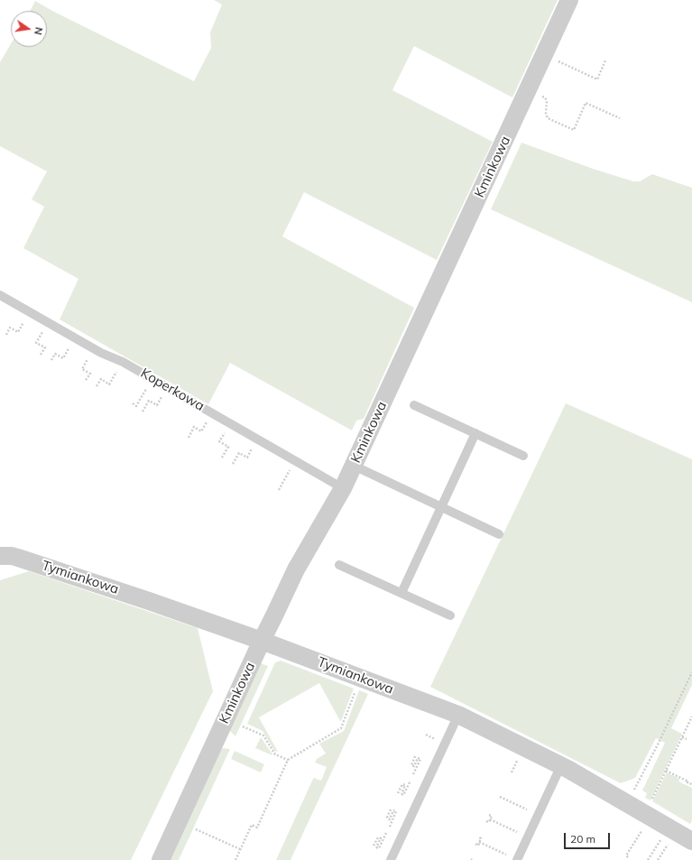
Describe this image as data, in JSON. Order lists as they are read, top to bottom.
{
  "streets": {
    "street": ["Kminkowa", "Tymiankowa"],
    "lane": ["Koperkowa"]
  },
  "crossings": [
    ["Kminkowa", "Koperkowa"],
    ["Kminkowa", "Tymiankowa"]
  ],
  "scale_bar": "20 m",
  "north": "right"
}
